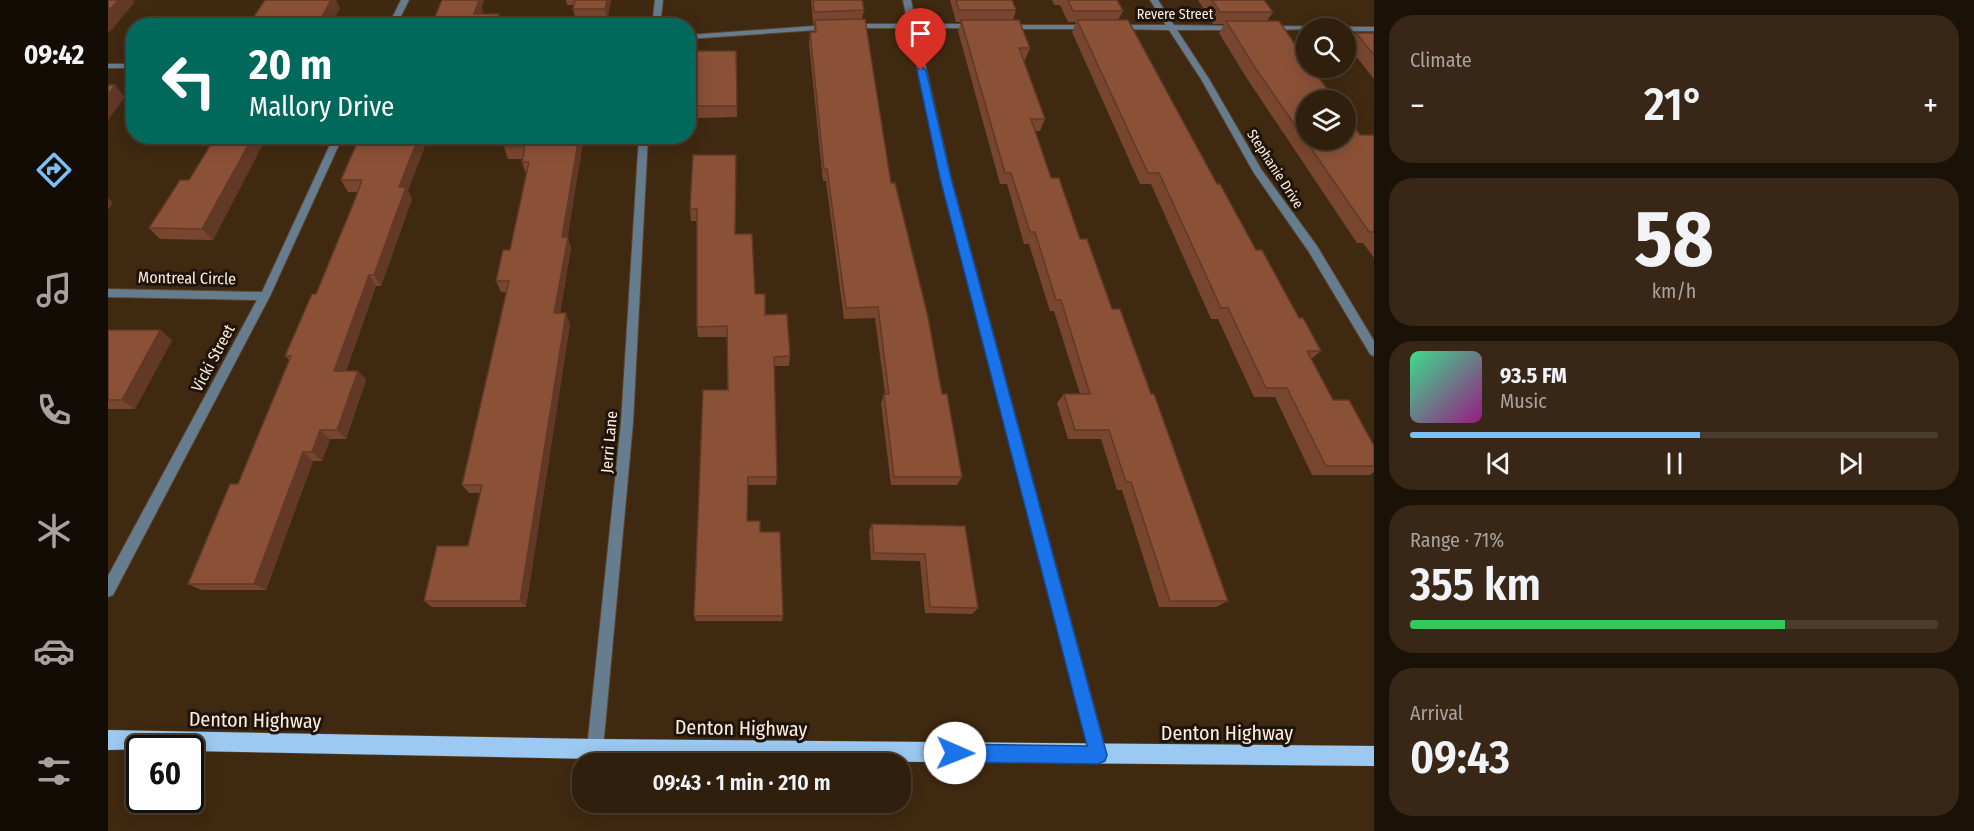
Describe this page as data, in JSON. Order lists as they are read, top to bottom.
{
  "streets": {
    "main road": ["Denton Highway"],
    "street": [
      "Revere Street",
      "Stephanie Drive",
      "Montreal Circle",
      "Vicki Street",
      "Jerri Lane"
    ]
  },
  "crossings": [
    ["Revere Street", "Stephanie Drive"],
    ["Montreal Circle", "Vicki Street"],
    ["Jerri Lane", "Denton Highway"]
  ],
  "page": {
    "tabs": "09:42",
    "tile": [
      "Climate",
      ["58", "km/h"],
      ["Range · 71%", "355 km"],
      ["Arrival", "09:43"]
    ],
    "turn": ["20 m", "Mallory Drive"],
    "heat": ["−", "21°", "+"],
    "song": ["93.5 FM", "Music"],
    "limit": "60",
    "trip": "09:43 · 1 min · 210 m"
  }
}
